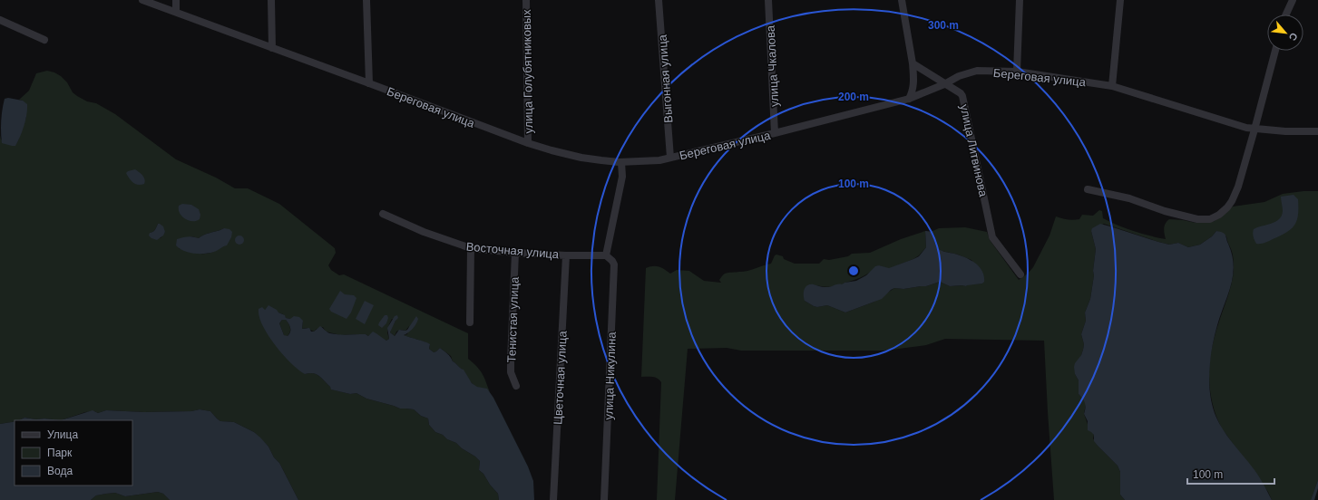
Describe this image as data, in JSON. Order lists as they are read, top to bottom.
{
  "streets": {
    "street": [
      "улица Чкалова",
      "улица Голубятниковых",
      "Береговая улица",
      "Выгонная улица",
      "улица Литвинова",
      "Восточная улица",
      "Тенистая улица",
      "улица Никулина",
      "Цветочная улица"
    ]
  },
  "crossings": [
    ["улица Чкалова", "Береговая улица"],
    ["улица Голубятниковых", "Береговая улица"],
    ["Береговая улица", "Выгонная улица"],
    ["Береговая улица", "улица Литвинова"],
    ["Восточная улица", "Тенистая улица"],
    ["Восточная улица", "улица Никулина"],
    ["Восточная улица", "Цветочная улица"]
  ],
  "legend": ["Улица", "Парк", "Вода"],
  "scale_bar": "100 m",
  "north": "bottom right",
  "rings": ["300 m", "200 m", "100 m"]
}
